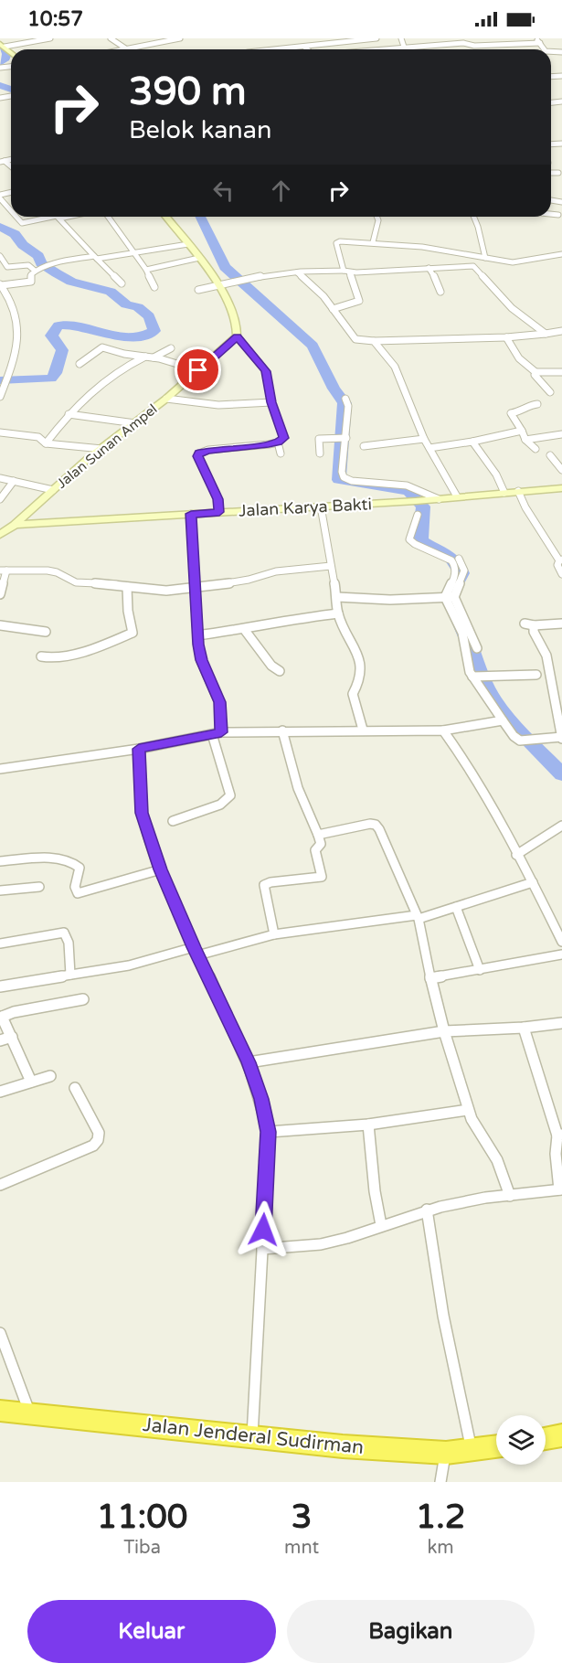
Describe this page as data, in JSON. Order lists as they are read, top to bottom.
{
  "streets": {
    "highway": ["Jalan Jenderal Sudirman"],
    "street": ["Jalan Sunan Ampel", "Jalan Karya Bakti"]
  },
  "crossings": [
    ["Jalan Sunan Ampel", "Jalan Karya Bakti"]
  ],
  "page": {
    "status": "10:57",
    "turn": ["390 m", "Belok kanan"],
    "eta": [
      "11:00",
      "Tiba",
      "3",
      "mnt",
      "1.2",
      "km"
    ],
    "buttons": ["Keluar", "Bagikan"]
  }
}
